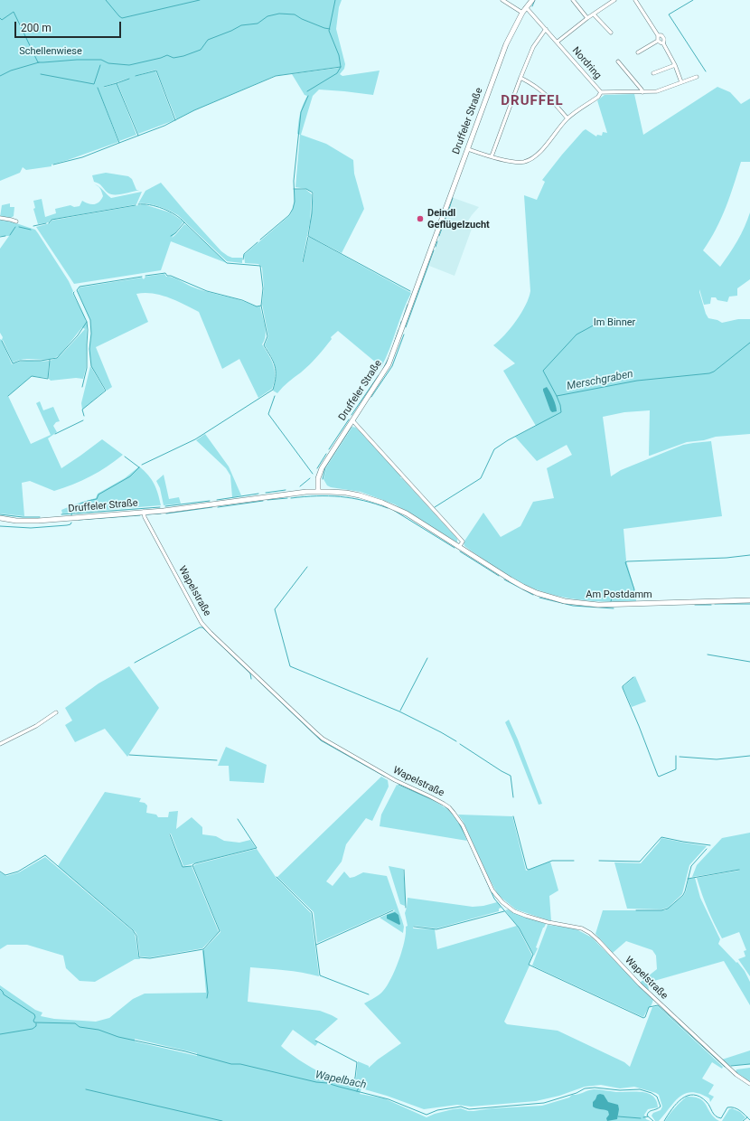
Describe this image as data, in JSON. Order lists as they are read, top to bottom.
{
  "streets": {
    "street": [
      "Nordring",
      "Druffeler Straße",
      "Wapelstraße",
      "Am Postdamm"
    ]
  },
  "crossings": [
    ["Nordring", "Druffeler Straße"],
    ["Druffeler Straße", "Wapelstraße"],
    ["Druffeler Straße", "Am Postdamm"]
  ],
  "districts": ["DRUFFEL"],
  "water": ["Merschgraben", "Wapelbach"],
  "parks": ["Schellenwiese", "Im Binner"],
  "places": ["Deindl Geflügelzucht"],
  "scale_bar": "200 m"
}
